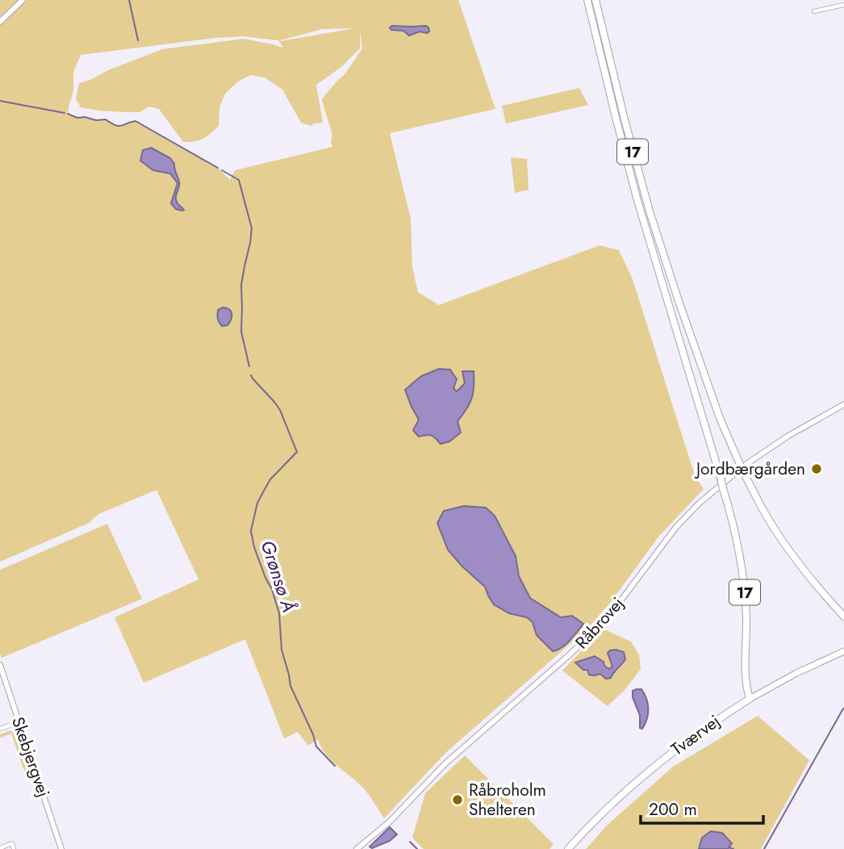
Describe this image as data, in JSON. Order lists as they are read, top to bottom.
{
  "streets": {
    "highway": ["17", "Tværvej"],
    "street": ["Råbrovej", "Skebjergvej"]
  },
  "crossings": [
    ["17", "Tværvej"]
  ],
  "water": ["Grønsø Å"],
  "places": ["Jordbærgården", "Råbroholm Shelteren"],
  "scale_bar": "200 m"
}
